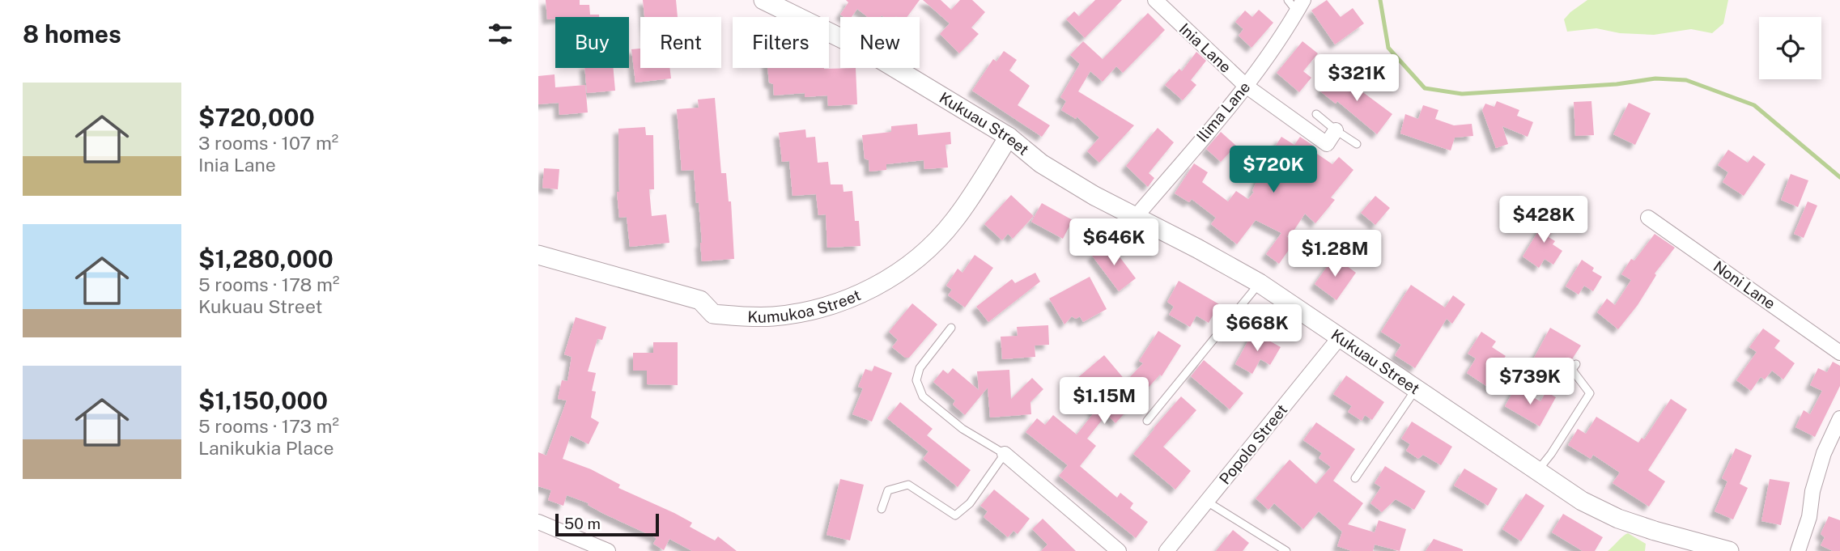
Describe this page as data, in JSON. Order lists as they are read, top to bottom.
{
  "streets": {
    "street": [
      "Inia Lane",
      "Ilima Lane",
      "Kukuau Street",
      "Noni Lane",
      "Kumukoa Street",
      "Popolo Street"
    ]
  },
  "crossings": [
    ["Inia Lane", "Ilima Lane"],
    ["Ilima Lane", "Kukuau Street"],
    ["Kukuau Street", "Kumukoa Street"],
    ["Kukuau Street", "Popolo Street"]
  ],
  "scale_bar": "50 m",
  "page": {
    "heading": "8 homes",
    "chip": [
      "Buy",
      "Rent",
      "Filters",
      "New"
    ],
    "price": [
      "$321K",
      "$720K",
      "$428K",
      "$646K",
      "$1.28M",
      "$668K",
      "$739K",
      "$1.15M"
    ],
    "list": [
      {
        "name": "$720,000",
        "note": "3 rooms · 107 m² · Inia Lane"
      },
      {
        "name": "$1,280,000",
        "note": "5 rooms · 178 m² · Kukuau Street"
      },
      {
        "name": "$1,150,000",
        "note": "5 rooms · 173 m² · Lanikukia Place"
      }
    ],
    "scale": "50 m"
  }
}
